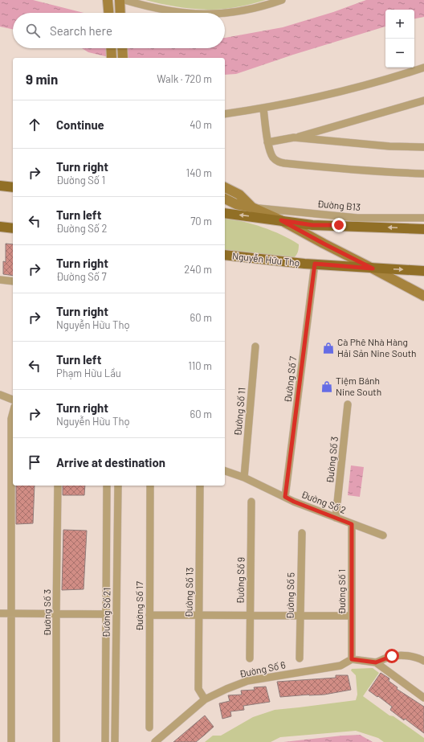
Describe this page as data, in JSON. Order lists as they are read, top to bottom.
{
  "streets": {
    "main road": ["Nguyễn Hữu Thọ"],
    "street": [
      "Đường B13",
      "Đường Số 7",
      "Đường Số 11",
      "Đường Số 3",
      "Đường Số 2",
      "Đường Số 9",
      "Đường Số 1",
      "Đường Số 13",
      "Đường Số 5",
      "Đường Số 17",
      "Đường Số 21",
      "Đường Số 6"
    ]
  },
  "crossings": [
    ["Nguyễn Hữu Thọ", "Đường Số 7"],
    ["Đường Số 7", "Đường Số 2"],
    ["Đường Số 11", "Đường Số 2"],
    ["Đường Số 3", "Đường Số 2"],
    ["Đường Số 2", "Đường Số 1"],
    ["Đường Số 1", "Đường Số 6"],
    ["Đường Số 13", "Đường Số 6"]
  ],
  "places": {
    "shop": ["Cà Phê Nhà Hàng Hải Sản Nine South", "Tiệm Bánh Nine South"]
  },
  "page": {
    "map_buttons": ["+", "−"],
    "search": "Search here",
    "heading": ["9 min", "Walk · 720 m"],
    "list": [
      ["Continue", "40 m"],
      ["Turn right", "Đường Số 1", "140 m"],
      ["Turn left", "Đường Số 2", "70 m"],
      ["Turn right", "Đường Số 7", "240 m"],
      ["Turn right", "Nguyễn Hữu Thọ", "60 m"],
      ["Turn left", "Phạm Hữu Lầu", "110 m"],
      ["Turn right", "Nguyễn Hữu Thọ", "60 m"],
      "Arrive at destination"
    ]
  }
}
